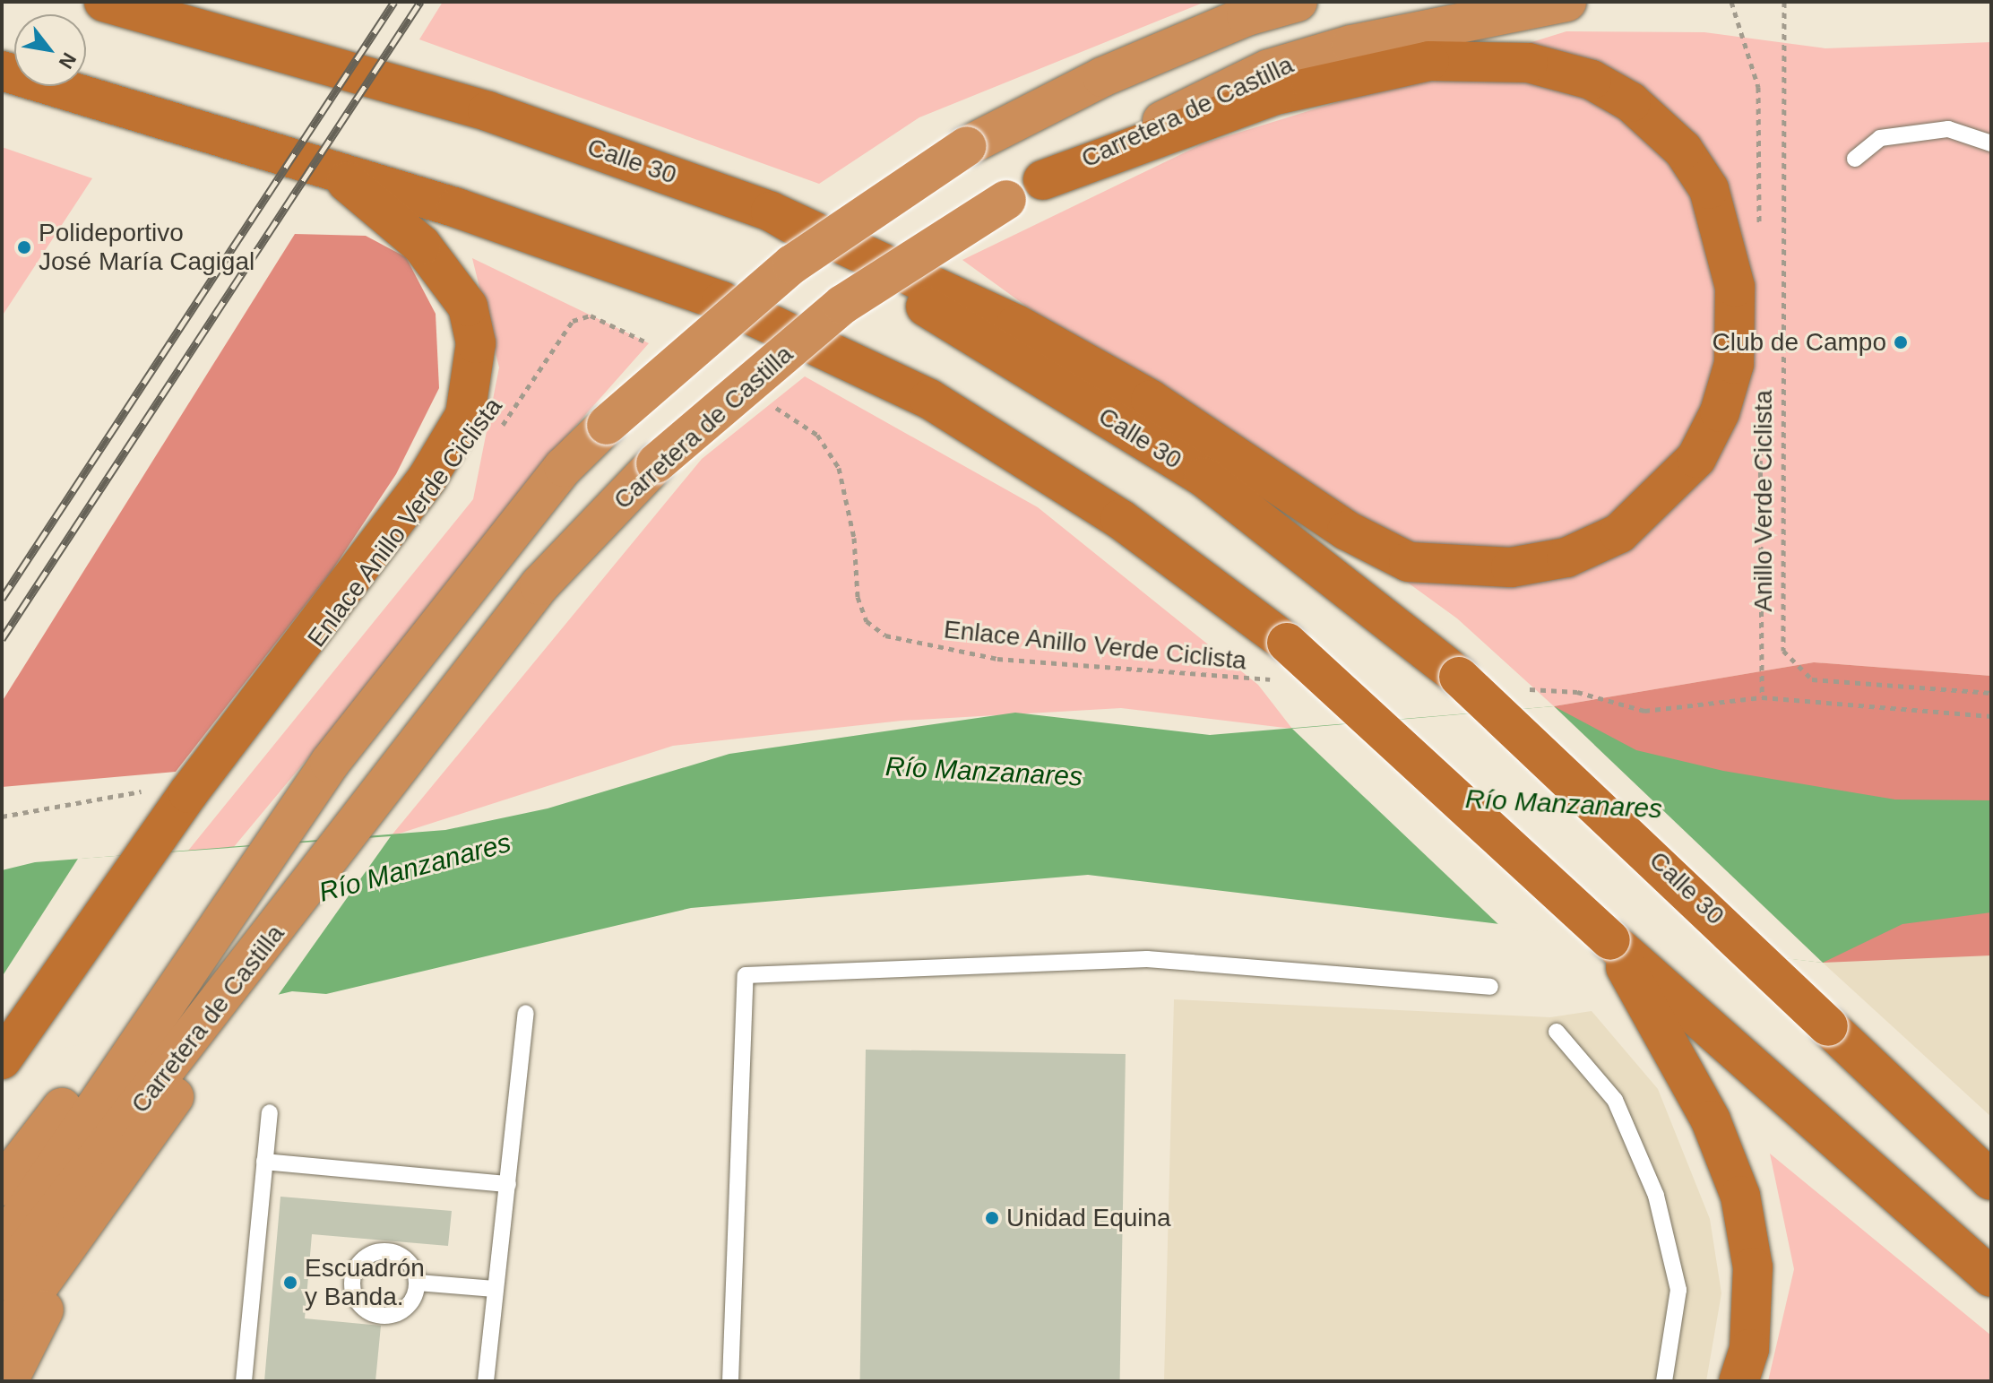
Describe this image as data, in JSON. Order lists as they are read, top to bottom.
{
  "streets": {
    "highway": ["Carretera de Castilla", "Calle 30"],
    "path": ["Anillo Verde Ciclista", "Enlace Anillo Verde Ciclista"]
  },
  "water": ["Río Manzanares"],
  "places": [
    "Polideportivo José María Cagigal",
    "Club de Campo",
    "Unidad Equina",
    "Escuadrón y Banda."
  ],
  "north": "bottom right"
}
